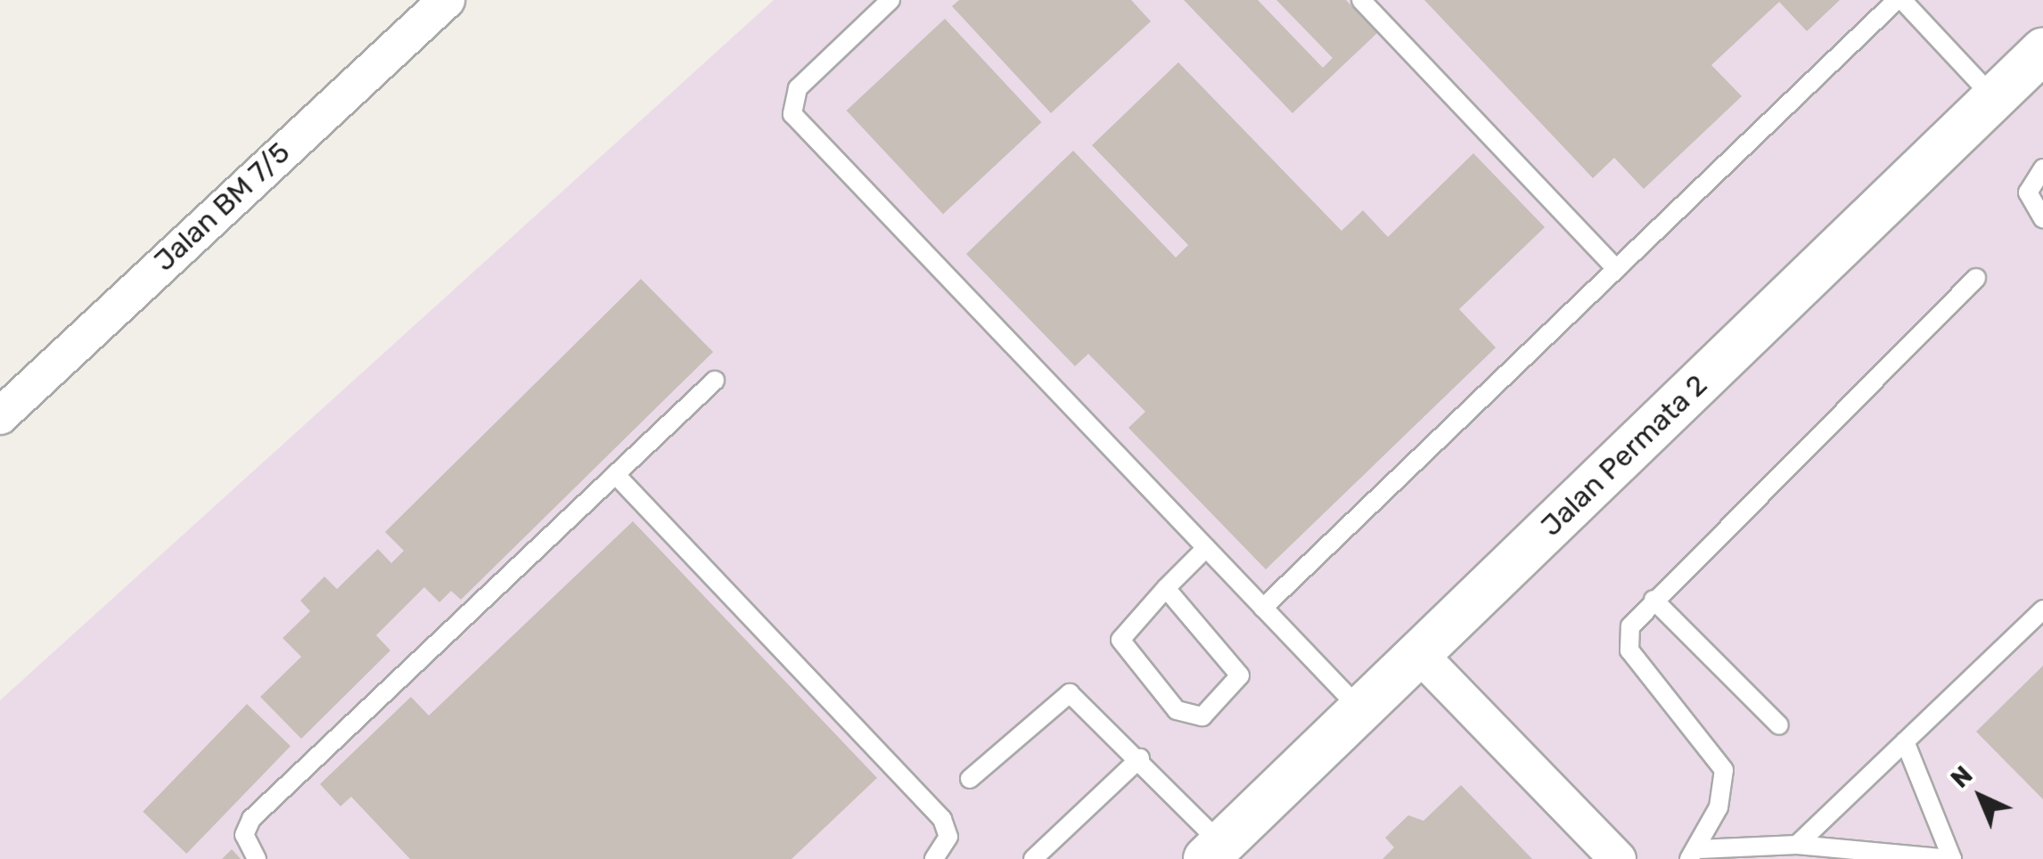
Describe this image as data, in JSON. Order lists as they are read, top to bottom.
{
  "streets": {
    "street": ["Jalan BM 7/5", "Jalan Permata 2"]
  },
  "north": "top left"
}
